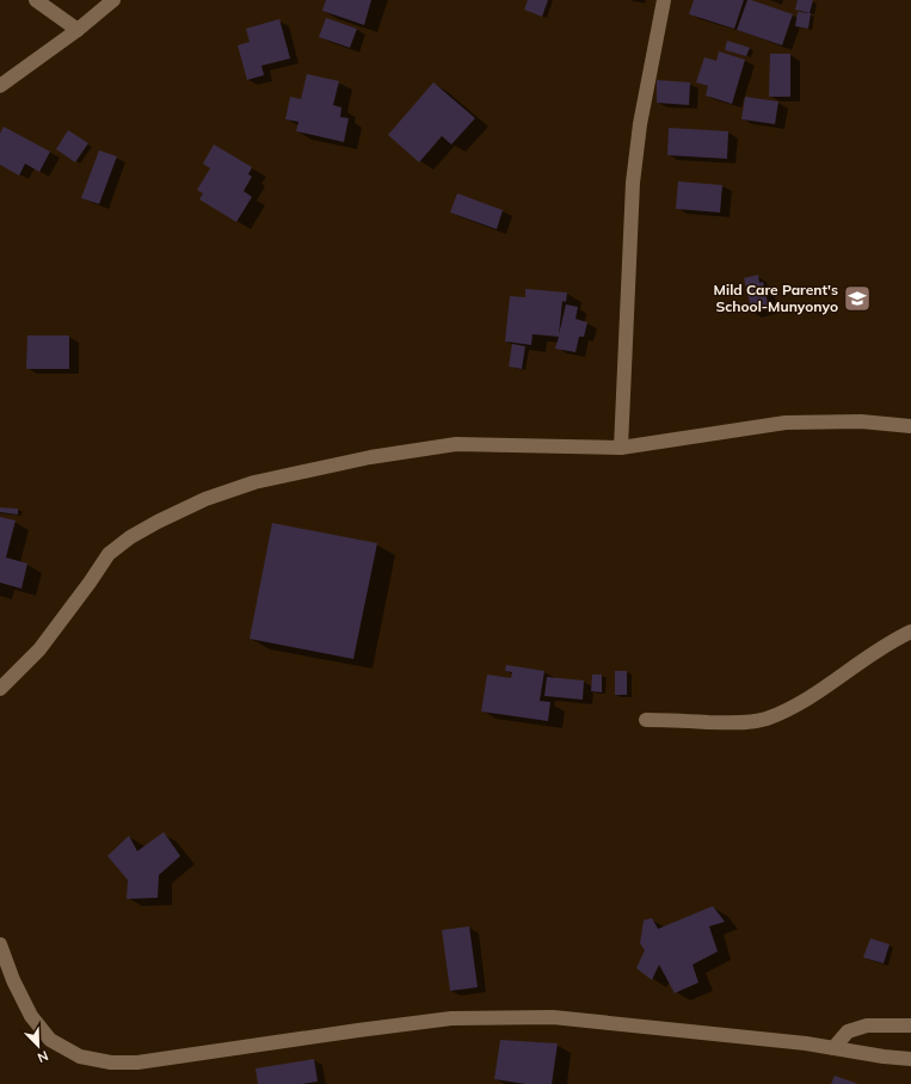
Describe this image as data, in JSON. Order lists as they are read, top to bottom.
{
  "places": {
    "school or university": ["Mild Care Parent's School-Munyonyo"]
  },
  "north": "bottom right"
}
